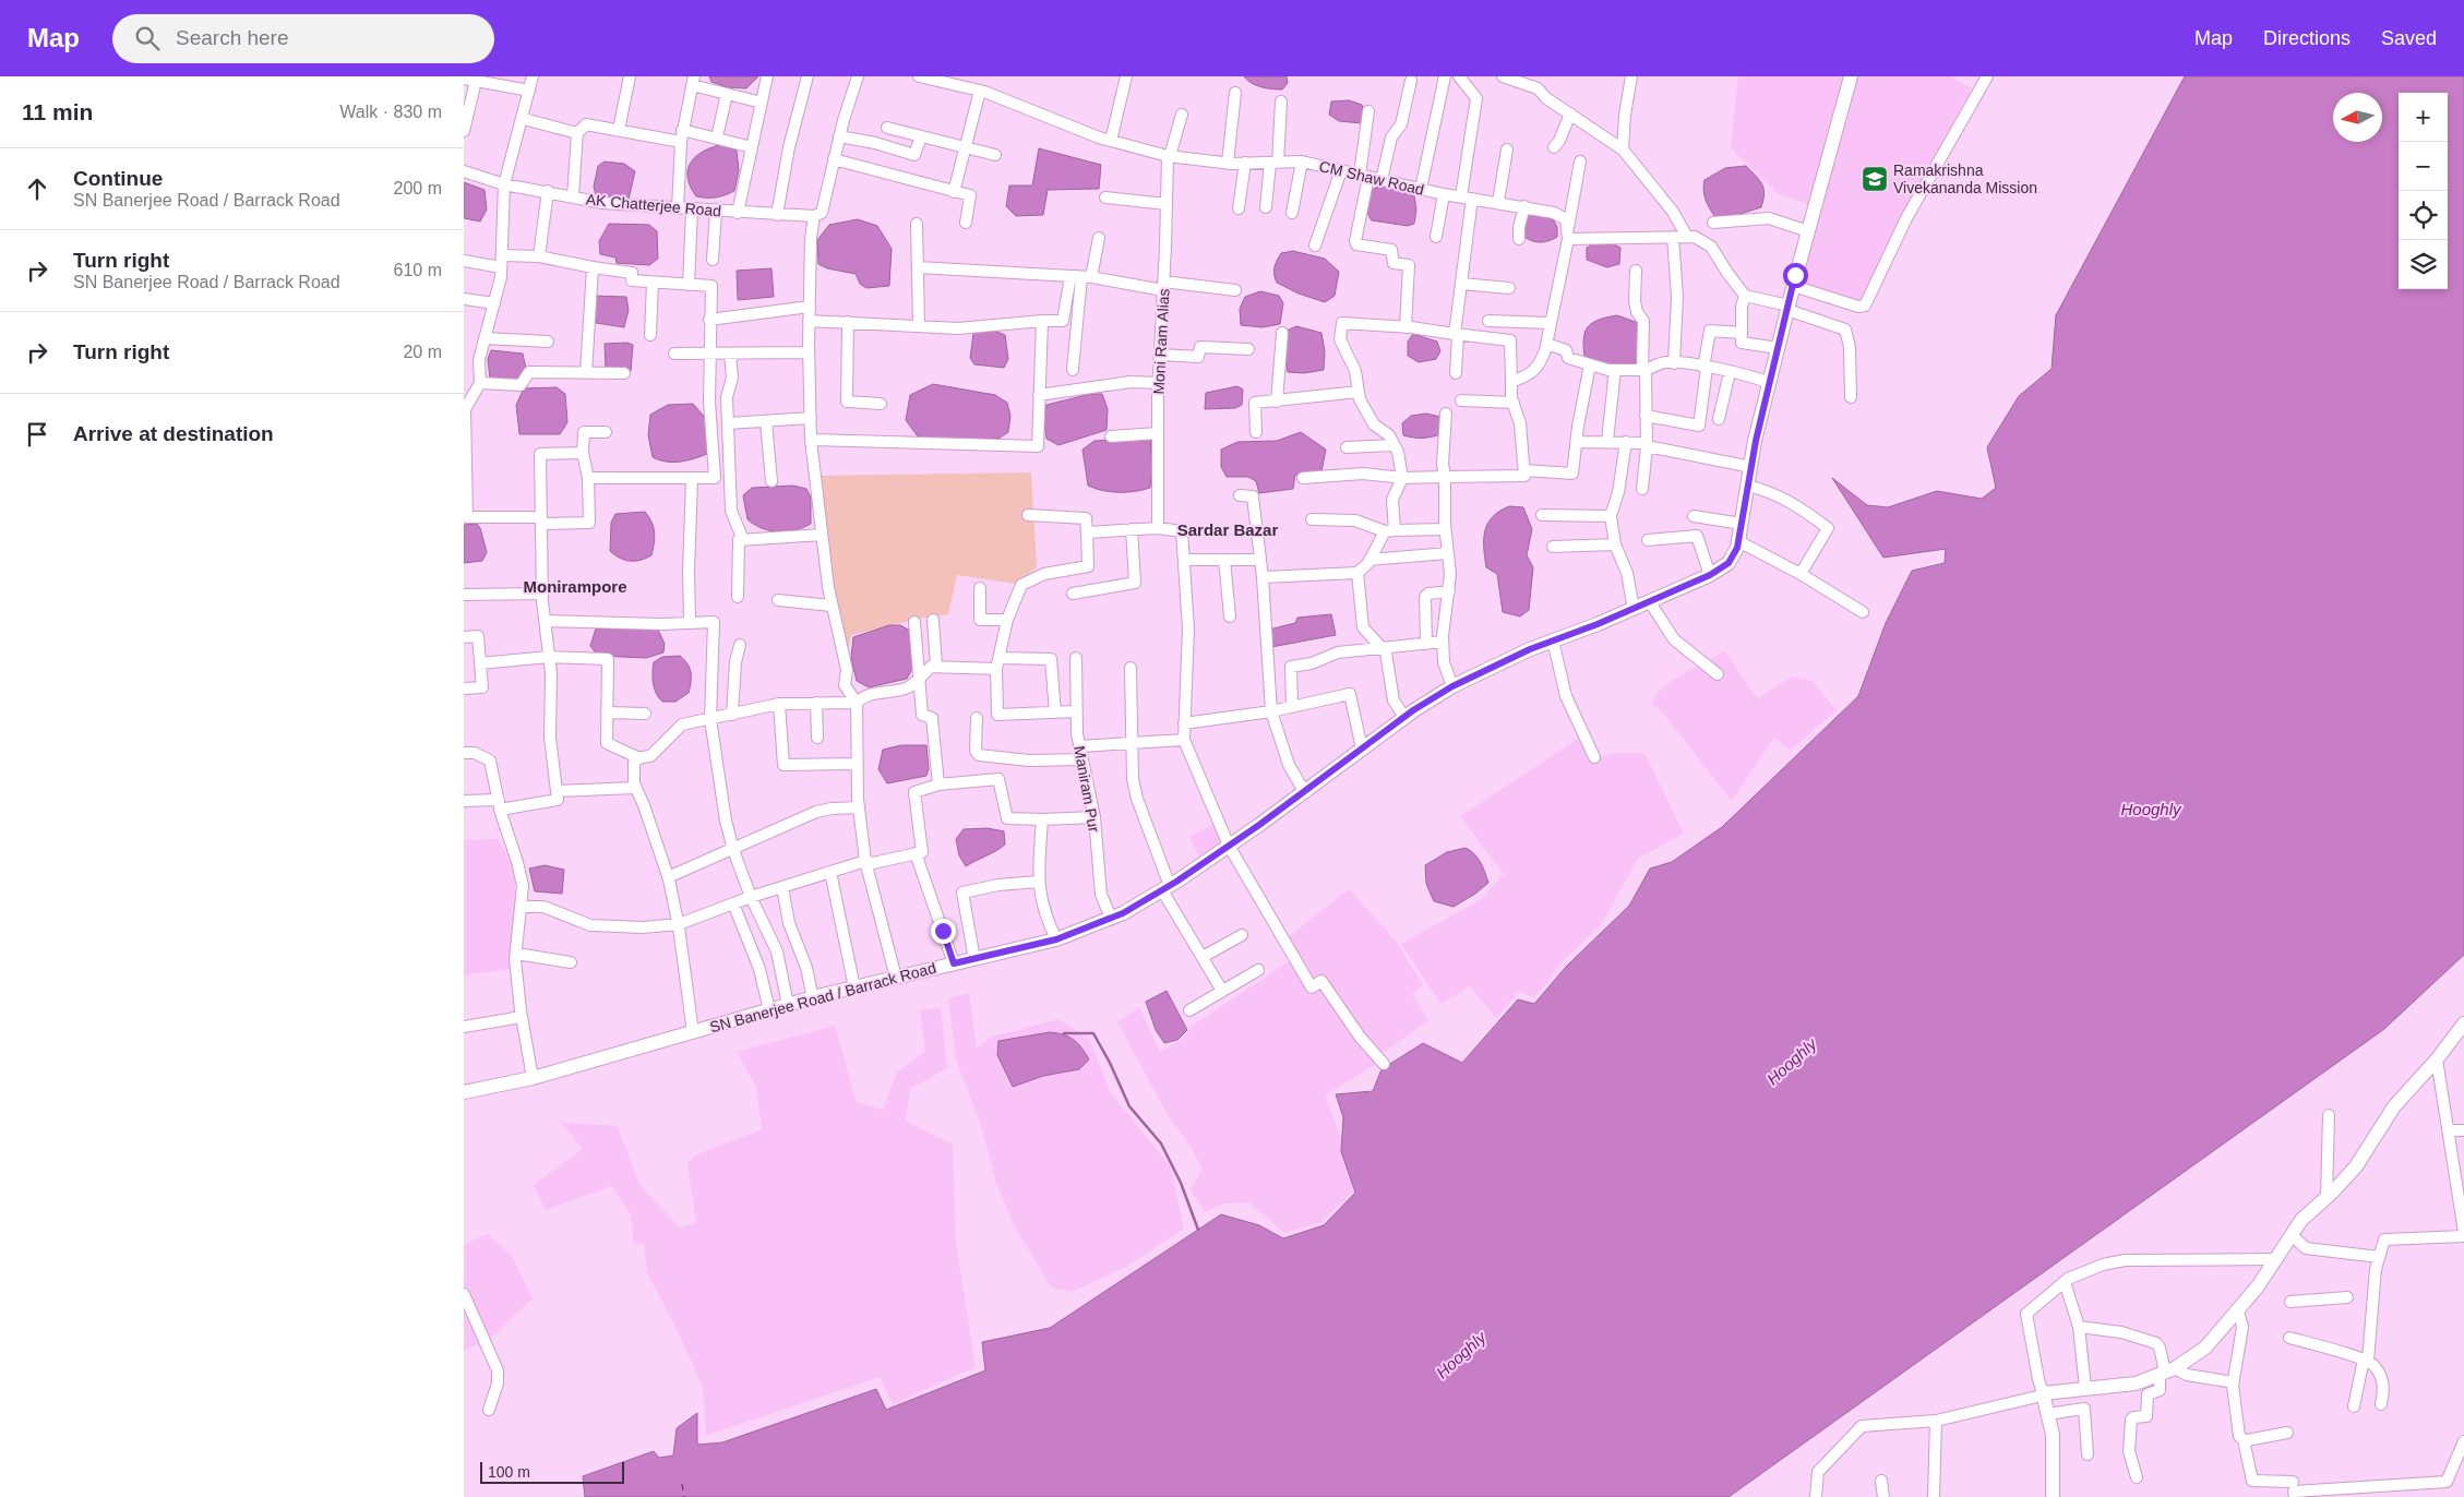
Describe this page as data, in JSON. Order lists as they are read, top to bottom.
{
  "streets": {
    "street": [
      "CM Shaw Road",
      "AK Chatterjee Road",
      "Moni Ram Alias",
      "Maniram Pur",
      "SN Banerjee Road / Barrack Road"
    ]
  },
  "crossings": [
    ["CM Shaw Road", "Moni Ram Alias"],
    ["Maniram Pur", "SN Banerjee Road / Barrack Road"]
  ],
  "districts": ["Sardar Bazar", "Monirampore"],
  "water": ["Hooghly"],
  "places": {
    "school or university": ["Ramakrishna Vivekananda Mission"]
  },
  "scale_bar": "100 m",
  "north": "left",
  "page": {
    "header": "Map",
    "search": "Search here",
    "nav": ["Map", "Directions", "Saved"],
    "heading": ["11 min", "Walk · 830 m"],
    "map_buttons": ["+", "−"],
    "list": [
      ["Continue", "SN Banerjee Road / Barrack Road", "200 m"],
      ["Turn right", "SN Banerjee Road / Barrack Road", "610 m"],
      ["Turn right", "20 m"],
      "Arrive at destination"
    ],
    "scale": "100 m"
  }
}
